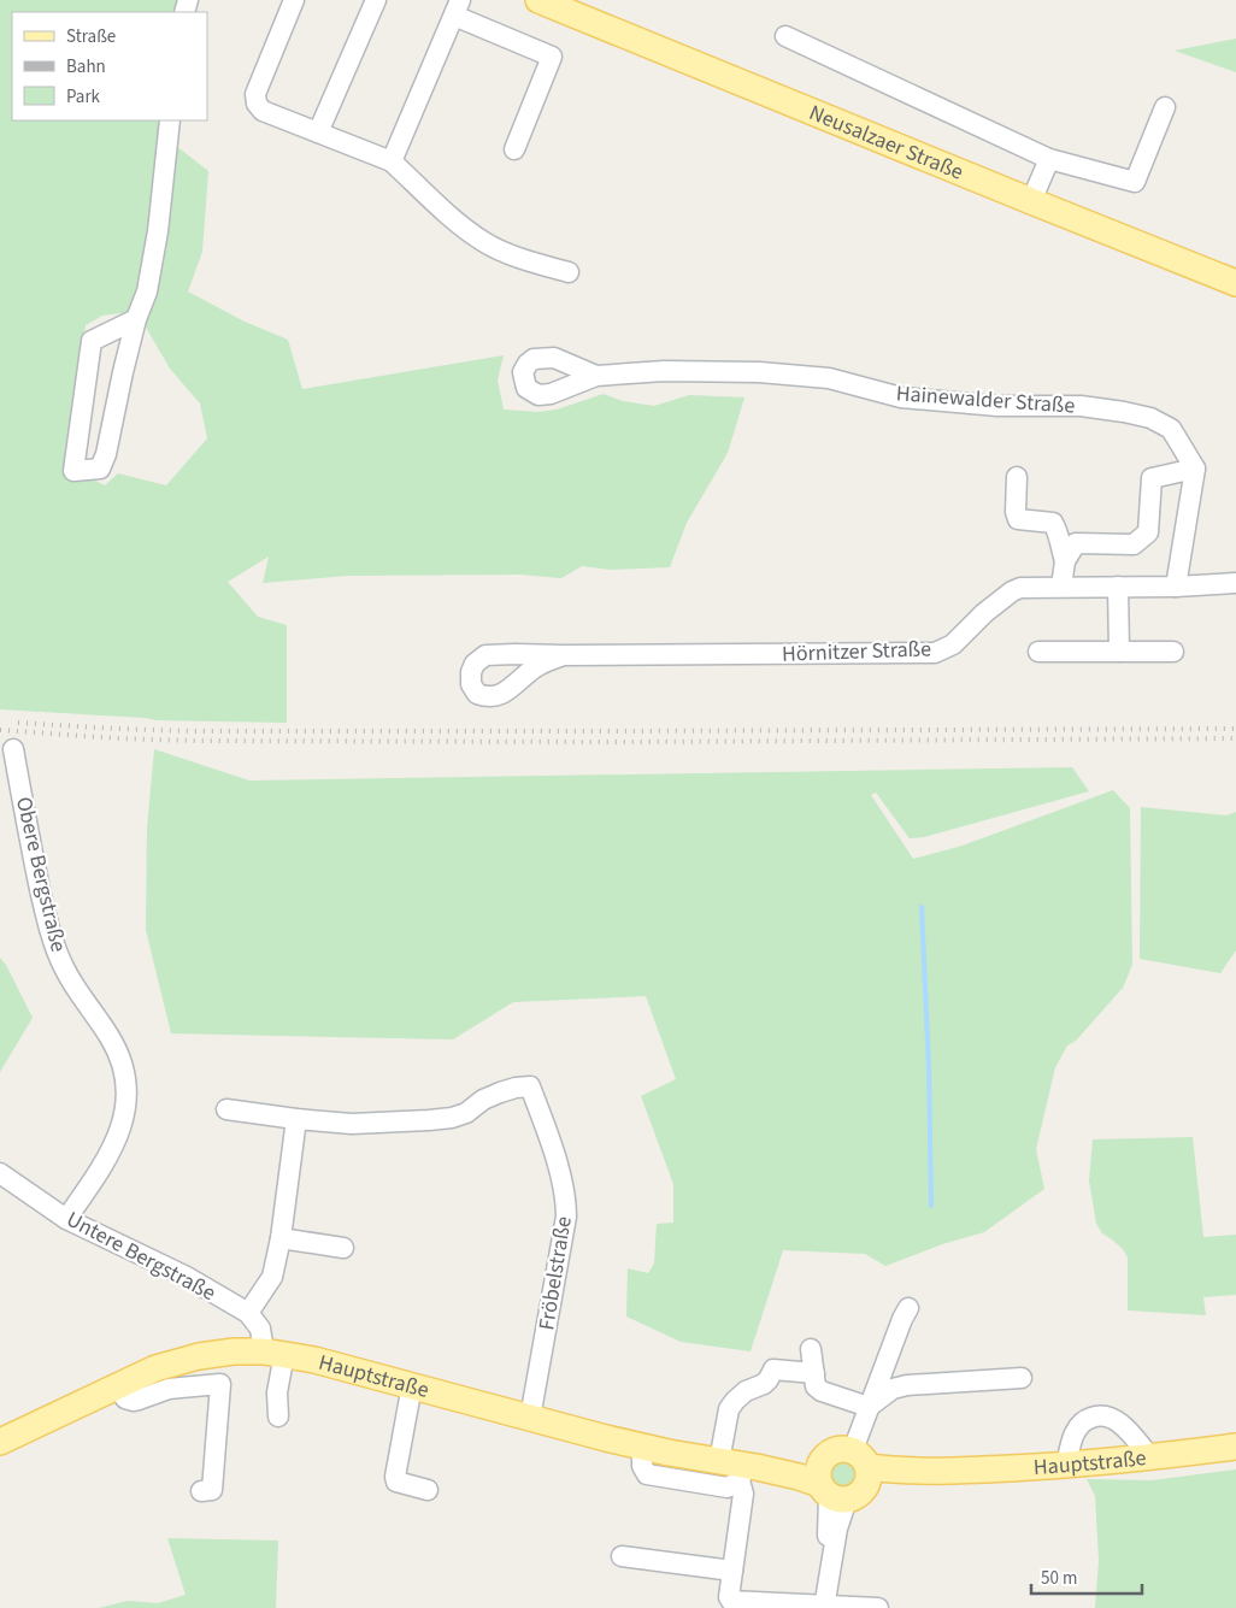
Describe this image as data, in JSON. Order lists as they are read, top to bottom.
{
  "streets": {
    "main road": ["Neusalzaer Straße", "Hauptstraße"],
    "street": [
      "Hainewalder Straße",
      "Hörnitzer Straße",
      "Obere Bergstraße",
      "Untere Bergstraße",
      "Fröbelstraße"
    ]
  },
  "crossings": [
    ["Obere Bergstraße", "Untere Bergstraße"],
    ["Fröbelstraße", "Hauptstraße"]
  ],
  "legend": ["Straße", "Bahn", "Park"],
  "scale_bar": "50 m"
}
